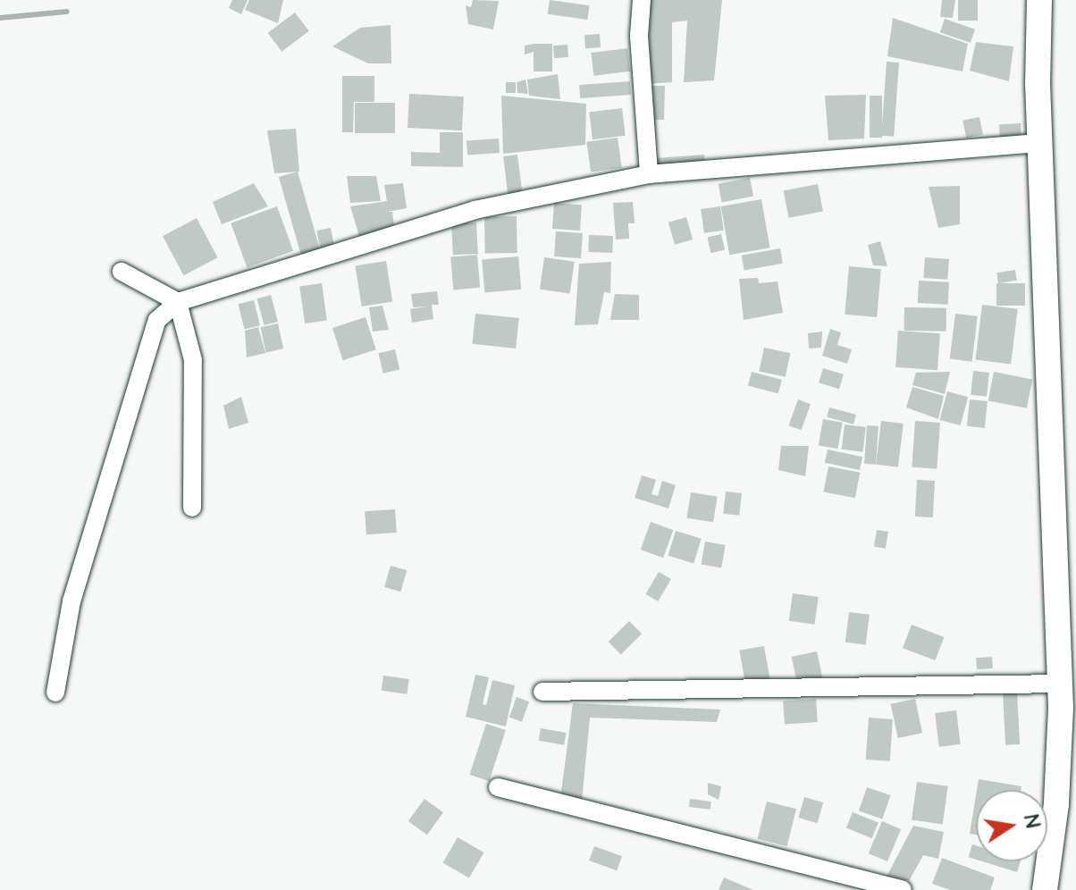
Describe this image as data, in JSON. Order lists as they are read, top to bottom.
{
  "north": "right"
}
